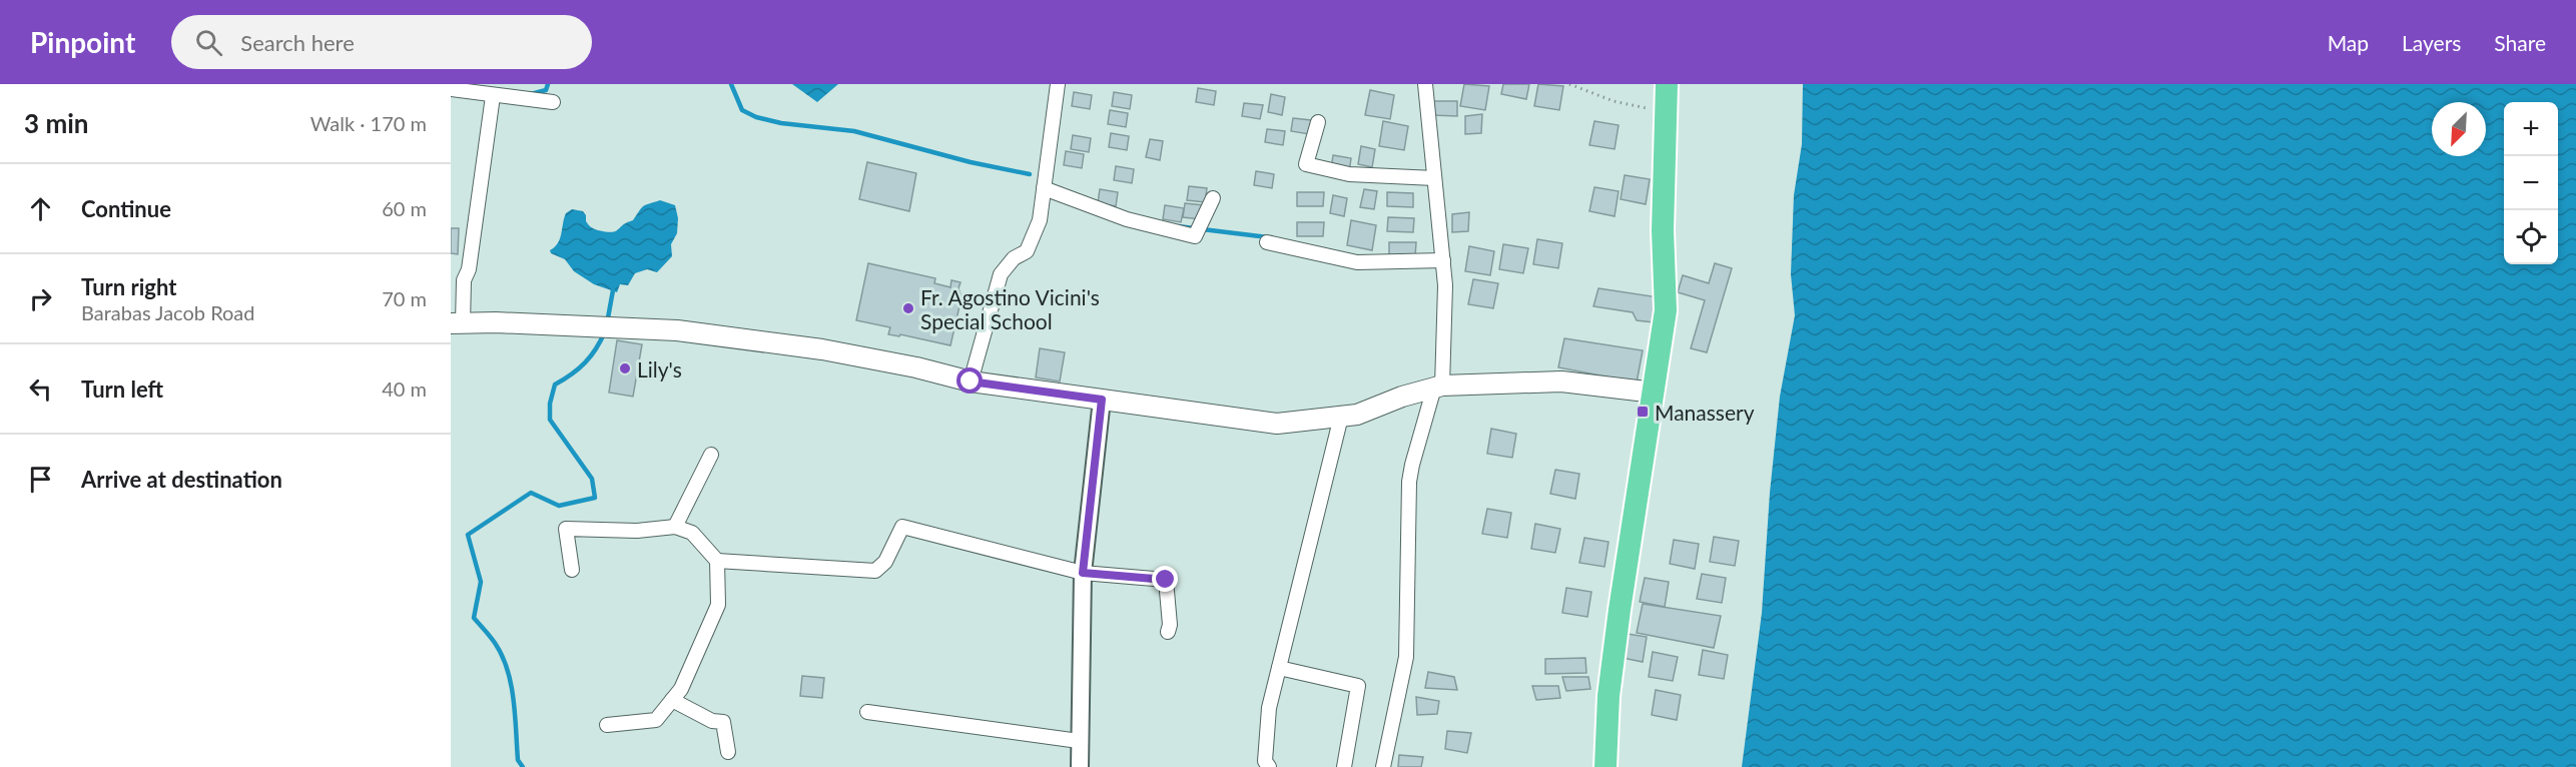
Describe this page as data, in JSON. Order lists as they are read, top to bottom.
{
  "places": {
    "other": ["Fr. Agostino Vicini's Special School", "Lily's"],
    "transit": ["Manassery"]
  },
  "north": "bottom left",
  "page": {
    "header": "Pinpoint",
    "search": "Search here",
    "nav": ["Map", "Layers", "Share"],
    "heading": ["3 min", "Walk · 170 m"],
    "map_buttons": ["+", "−"],
    "list": [
      ["Continue", "60 m"],
      ["Turn right", "Barabas Jacob Road", "70 m"],
      ["Turn left", "40 m"],
      "Arrive at destination"
    ]
  }
}
